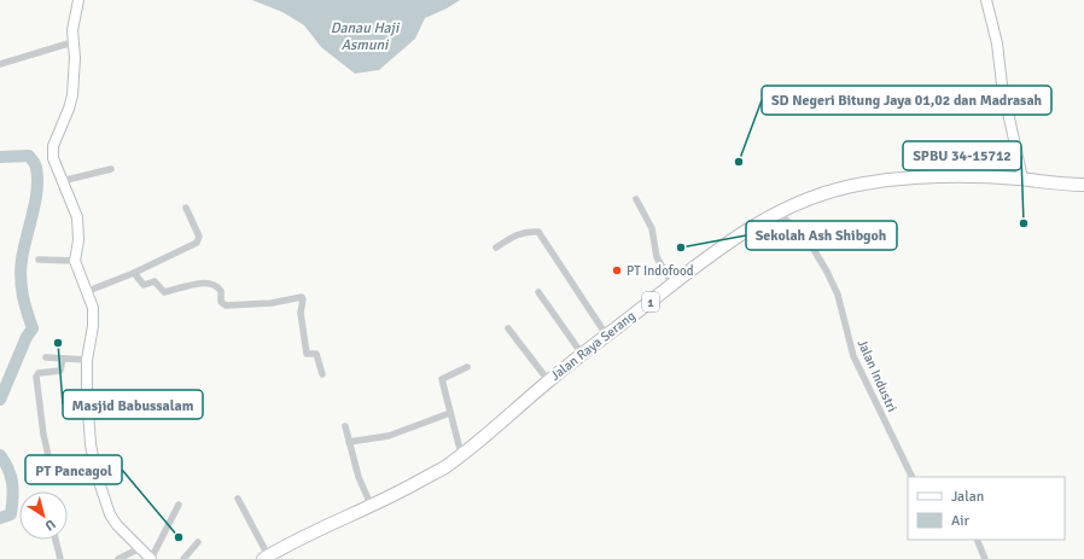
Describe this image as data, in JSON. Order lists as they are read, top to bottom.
{
  "streets": {
    "highway": ["1", "Jalan Raya Serang"],
    "street": ["Jalan Industri"]
  },
  "crossings": [
    ["Jalan Raya Serang", "Jalan Industri"]
  ],
  "water": ["Danau Haji Asmuni"],
  "places": [
    "SD Negeri Bitung Jaya 01,02 dan Madrasah",
    "SPBU 34-15712",
    "Sekolah Ash Shibgoh",
    "PT Indofood",
    "Masjid Babussalam",
    "PT Pancagol"
  ],
  "legend": ["Jalan", "Air"],
  "north": "bottom right"
}
